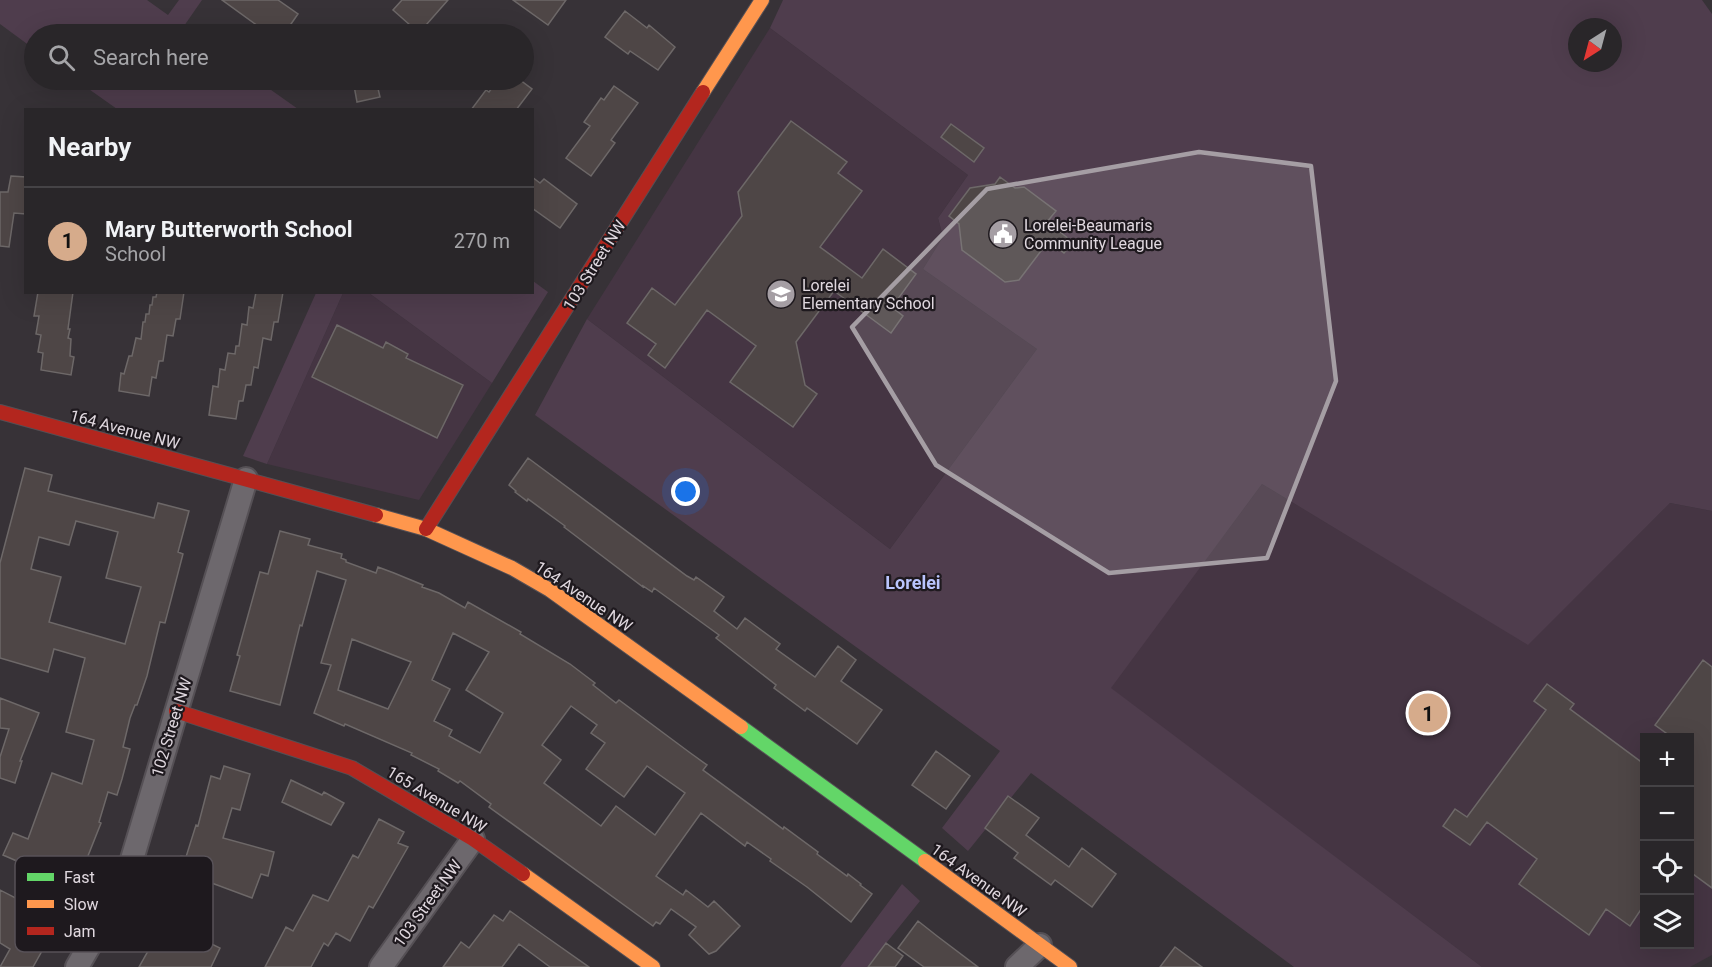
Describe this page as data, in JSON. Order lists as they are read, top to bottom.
{
  "streets": {
    "street": [
      "103 Street NW",
      "164 Avenue NW",
      "102 Street NW",
      "165 Avenue NW"
    ]
  },
  "crossings": [
    ["103 Street NW", "164 Avenue NW"],
    ["103 Street NW", "165 Avenue NW"],
    ["164 Avenue NW", "102 Street NW"],
    ["102 Street NW", "165 Avenue NW"]
  ],
  "districts": ["Lorelei"],
  "places": {
    "public building": ["Lorelei-Beaumaris Community League"],
    "school or university": ["Lorelei Elementary School"]
  },
  "legend": ["Fast", "Slow", "Jam"],
  "north": "bottom left",
  "page": {
    "search": "Search here",
    "heading": "Nearby",
    "list": [
      {
        "mark": "1",
        "name": "Mary Butterworth School",
        "note": "School",
        "value": "270 m"
      }
    ],
    "pins": "1",
    "map_buttons": ["+", "−"]
  }
}
